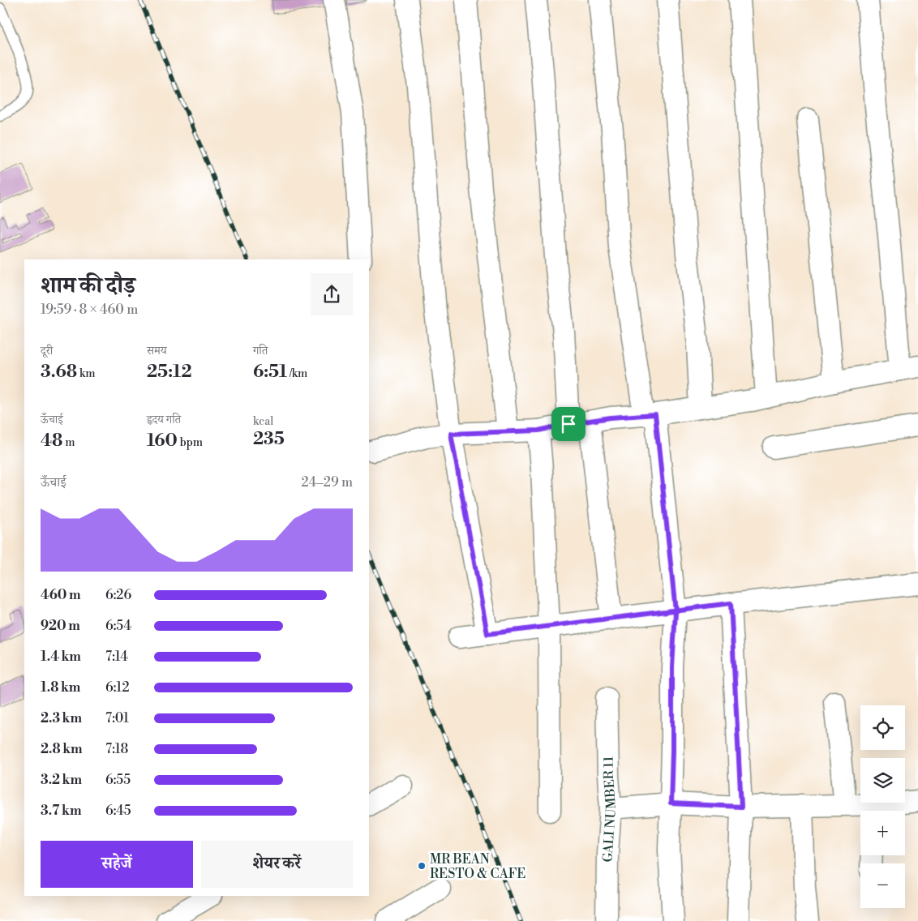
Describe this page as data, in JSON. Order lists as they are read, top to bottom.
{
  "streets": {
    "street": ["GALI NUMBER 11"]
  },
  "places": ["MR BEAN RESTO & CAFE"],
  "page": {
    "heading": ["शाम की दौड़", "19:59 · 8 × 460 m"],
    "stats": [
      ["दूरी", "3.68 km"],
      ["समय", "25:12"],
      ["गति", "6:51 /km"],
      ["ऊँचाई", "48 m"],
      ["हृदय गति", "160 bpm"],
      ["kcal", "235"]
    ],
    "chart": ["ऊँचाई", "24–29 m"],
    "list": [
      {
        "name": "460 m",
        "note": "6:26"
      },
      {
        "name": "920 m",
        "note": "6:54"
      },
      {
        "name": "1.4 km",
        "note": "7:14"
      },
      {
        "name": "1.8 km",
        "note": "6:12"
      },
      {
        "name": "2.3 km",
        "note": "7:01"
      },
      {
        "name": "2.8 km",
        "note": "7:18"
      },
      {
        "name": "3.2 km",
        "note": "6:55"
      },
      {
        "name": "3.7 km",
        "note": "6:45"
      }
    ],
    "map_buttons": ["+", "−"],
    "buttons": ["सहेजें", "शेयर करें"]
  }
}
